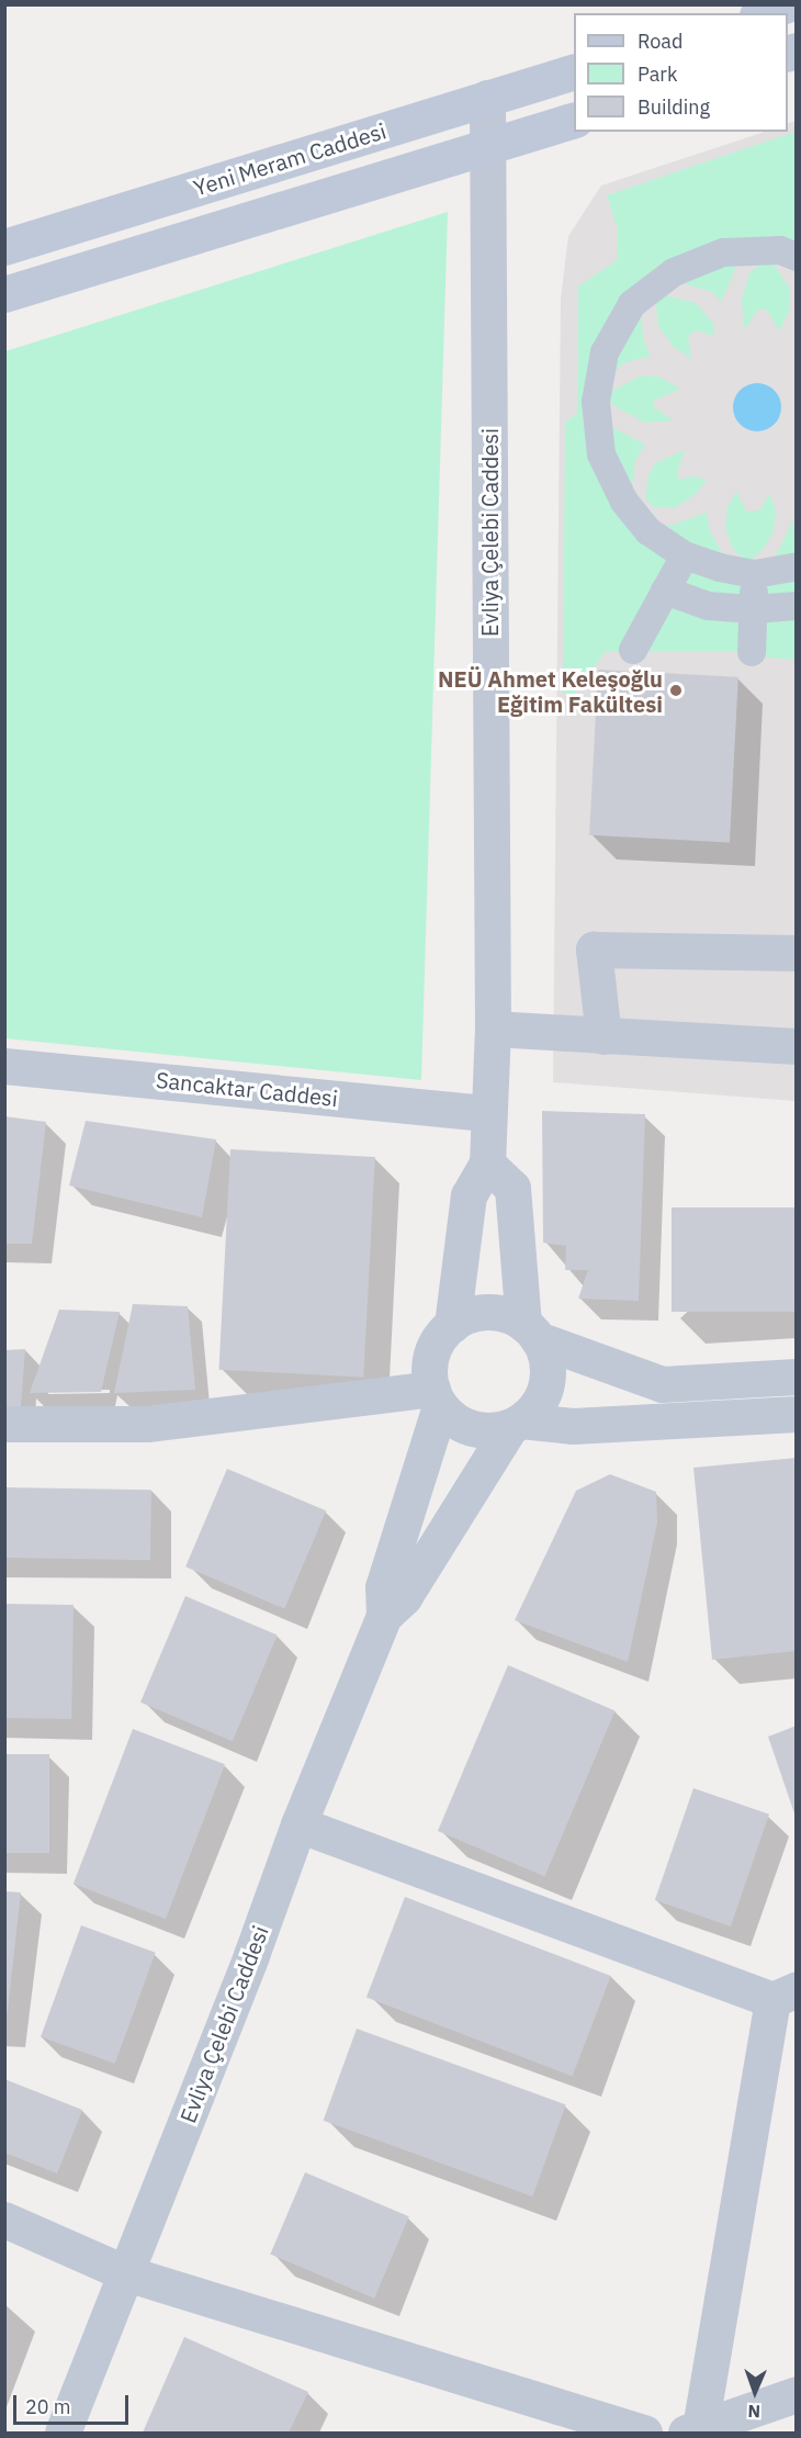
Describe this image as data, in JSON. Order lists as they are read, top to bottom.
{
  "streets": {
    "main road": ["Yeni Meram Caddesi"],
    "street": ["Evliya Çelebi Caddesi", "Sancaktar Caddesi"]
  },
  "crossings": [
    ["Yeni Meram Caddesi", "Evliya Çelebi Caddesi"],
    ["Evliya Çelebi Caddesi", "Sancaktar Caddesi"]
  ],
  "places": ["NEÜ Ahmet Keleşoğlu Eğitim Fakültesi"],
  "legend": ["Road", "Park", "Building"],
  "scale_bar": "20 m",
  "north": "bottom"
}
